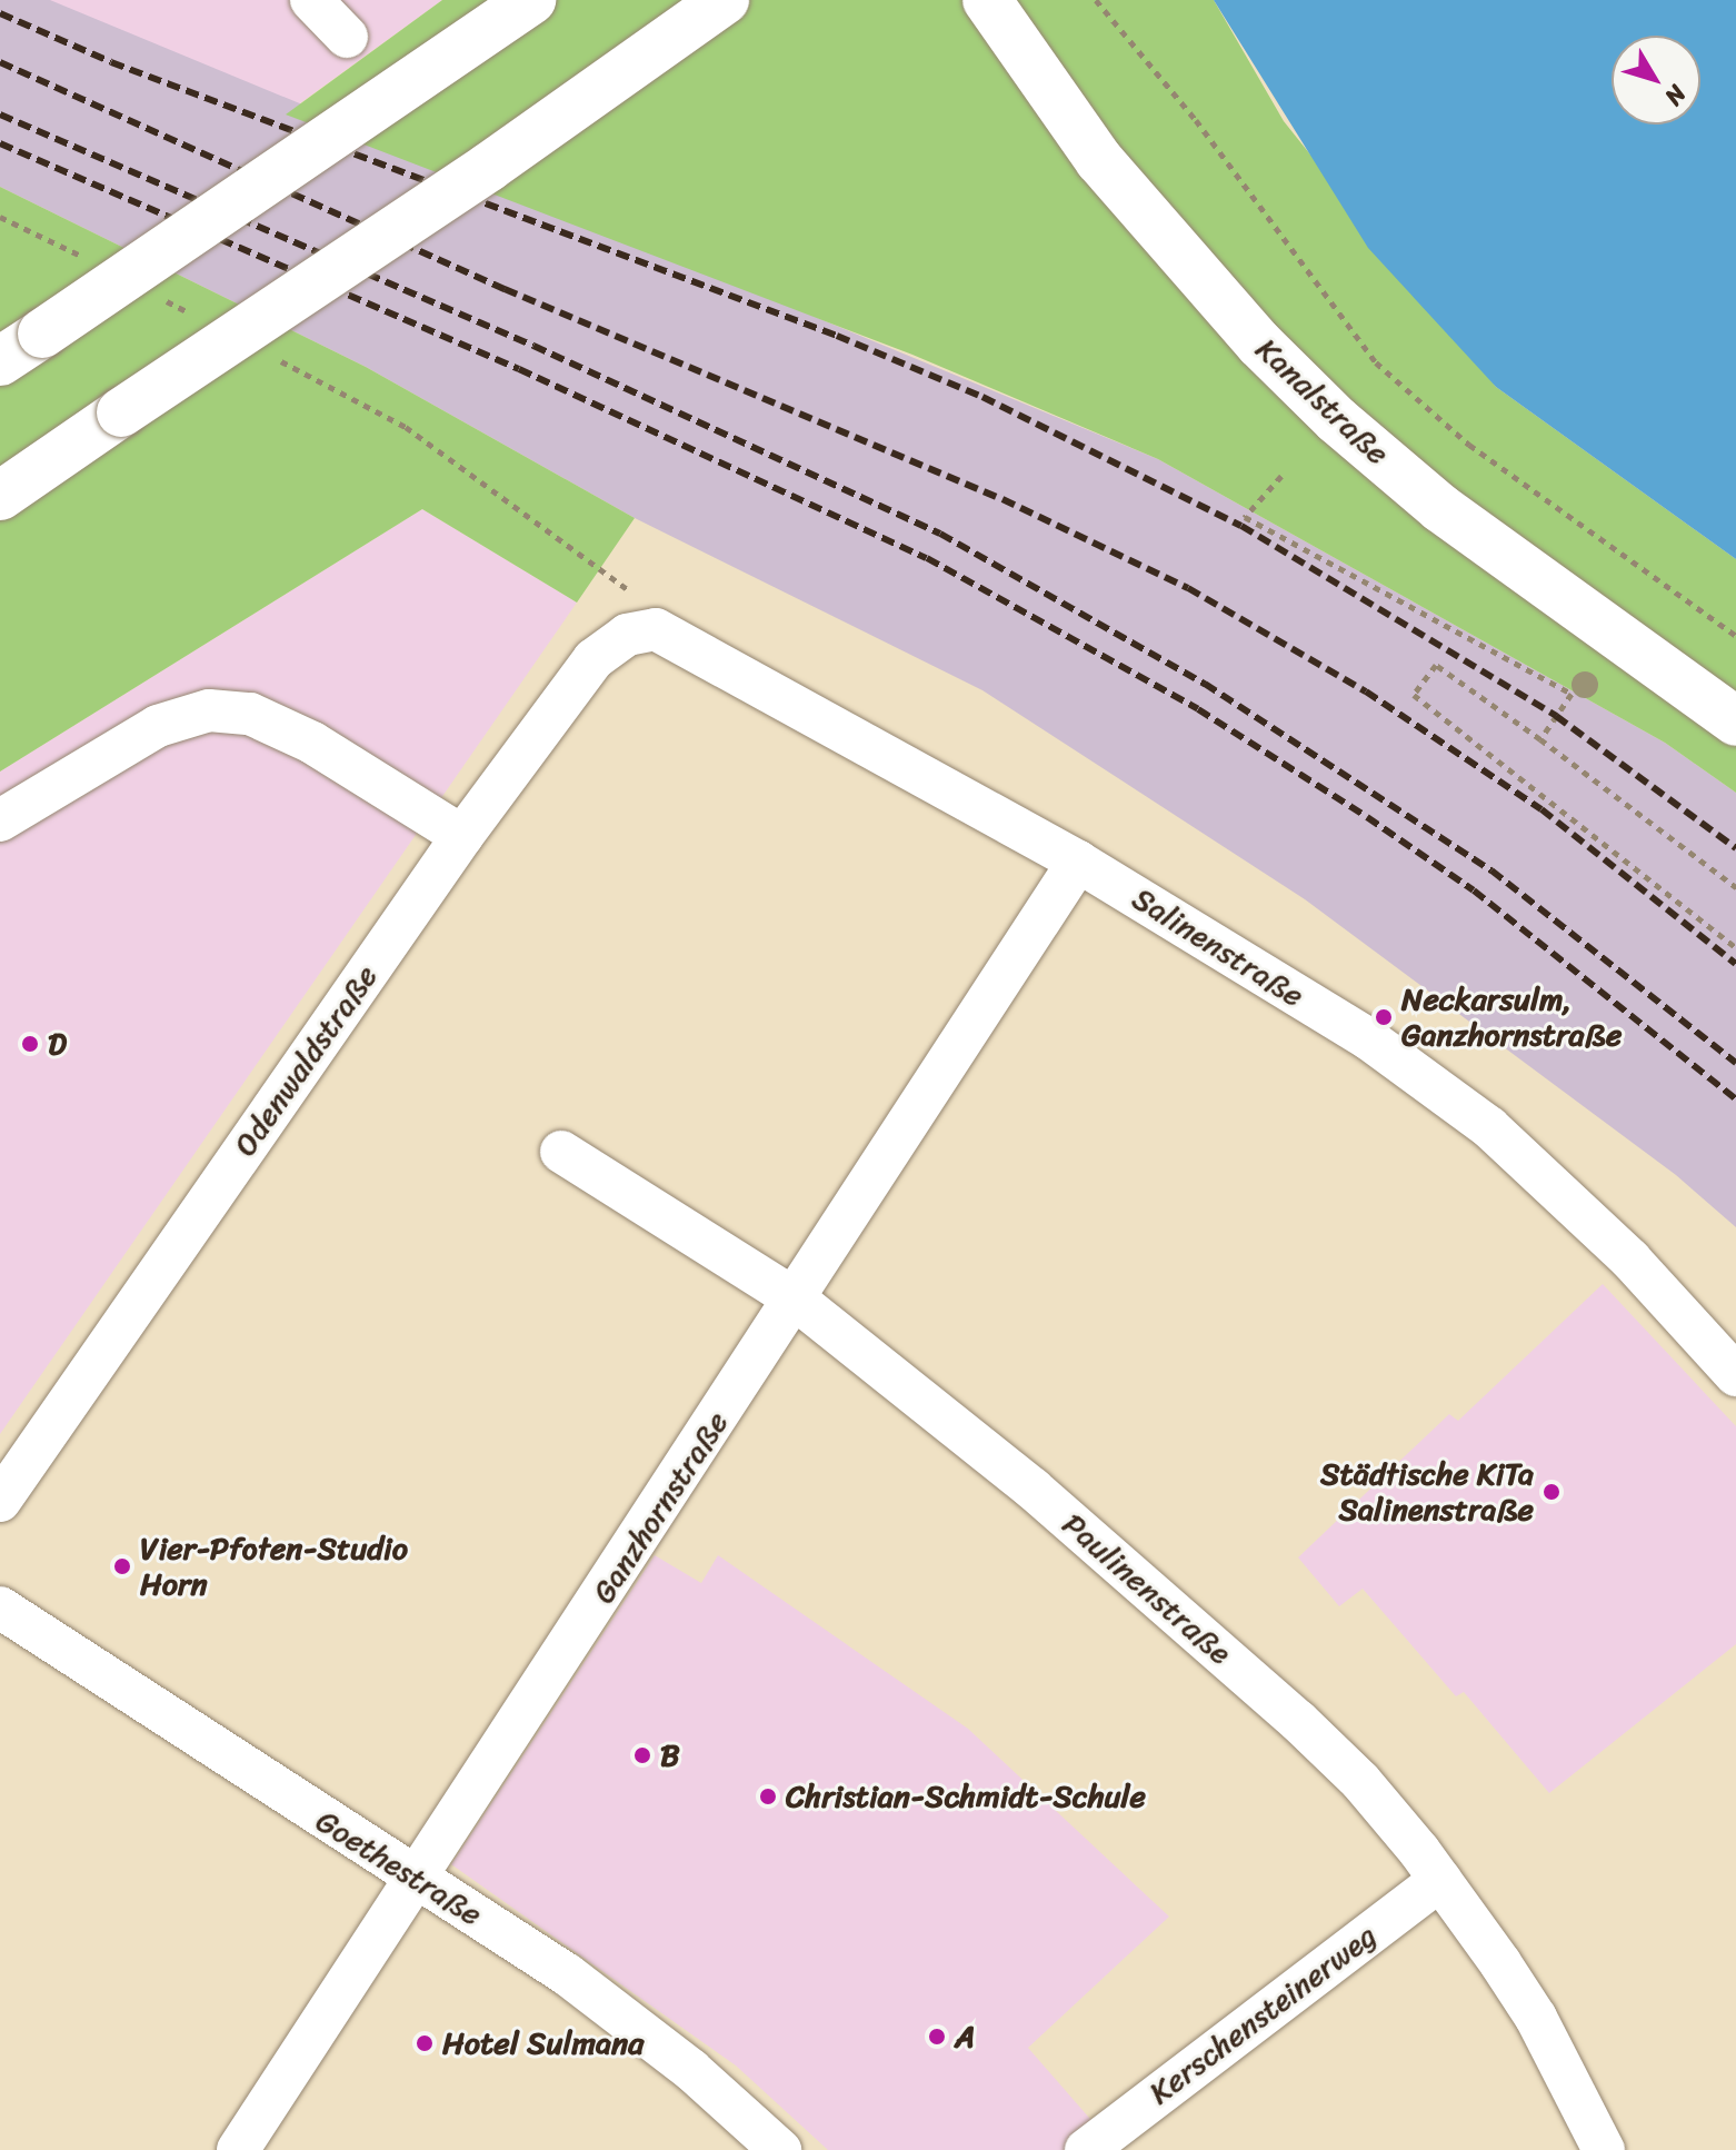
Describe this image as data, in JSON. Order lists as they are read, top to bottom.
{
  "streets": {
    "main road": ["Kanalstraße"],
    "street": [
      "Salinenstraße",
      "Odenwaldstraße",
      "Ganzhornstraße",
      "Paulinenstraße",
      "Goethestraße",
      "Kerschensteinerweg"
    ]
  },
  "crossings": [
    ["Salinenstraße", "Odenwaldstraße"],
    ["Salinenstraße", "Ganzhornstraße"],
    ["Ganzhornstraße", "Paulinenstraße"],
    ["Ganzhornstraße", "Goethestraße"],
    ["Paulinenstraße", "Kerschensteinerweg"]
  ],
  "places": [
    "Neckarsulm, Ganzhornstraße",
    "D",
    "Städtische KiTa Salinenstraße",
    "Vier-Pfoten-Studio Horn",
    "B",
    "Christian-Schmidt-Schule",
    "A",
    "Hotel Sulmana"
  ],
  "north": "bottom right"
}
